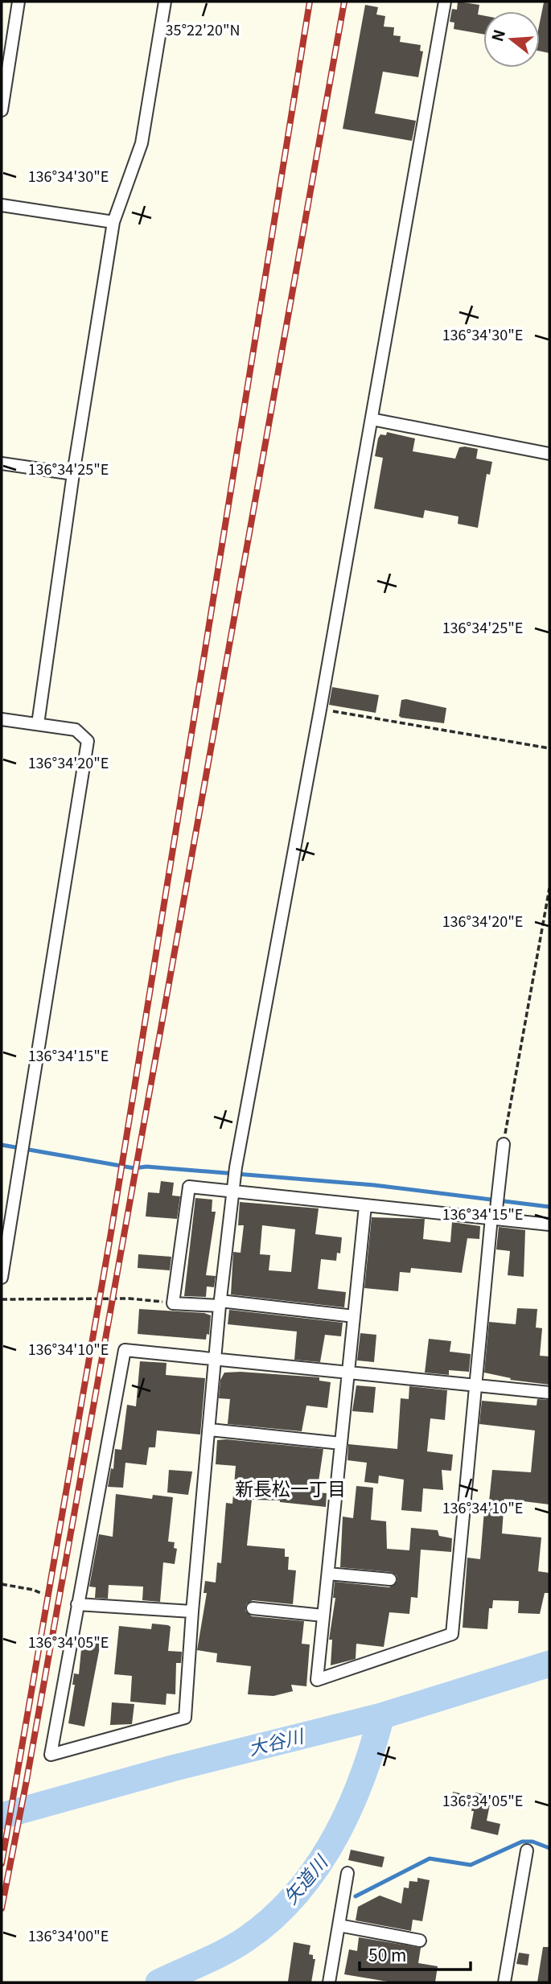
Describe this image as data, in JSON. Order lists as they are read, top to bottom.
{
  "districts": ["新長松一丁目"],
  "water": ["大谷川", "矢道川"],
  "scale_bar": "50 m",
  "north": "left",
  "coordinates": [
    "35°22'20\"N",
    "136°34'30\"E",
    "136°34'25\"E",
    "136°34'20\"E",
    "136°34'15\"E",
    "136°34'10\"E",
    "136°34'05\"E",
    "136°34'00\"E"
  ]
}
